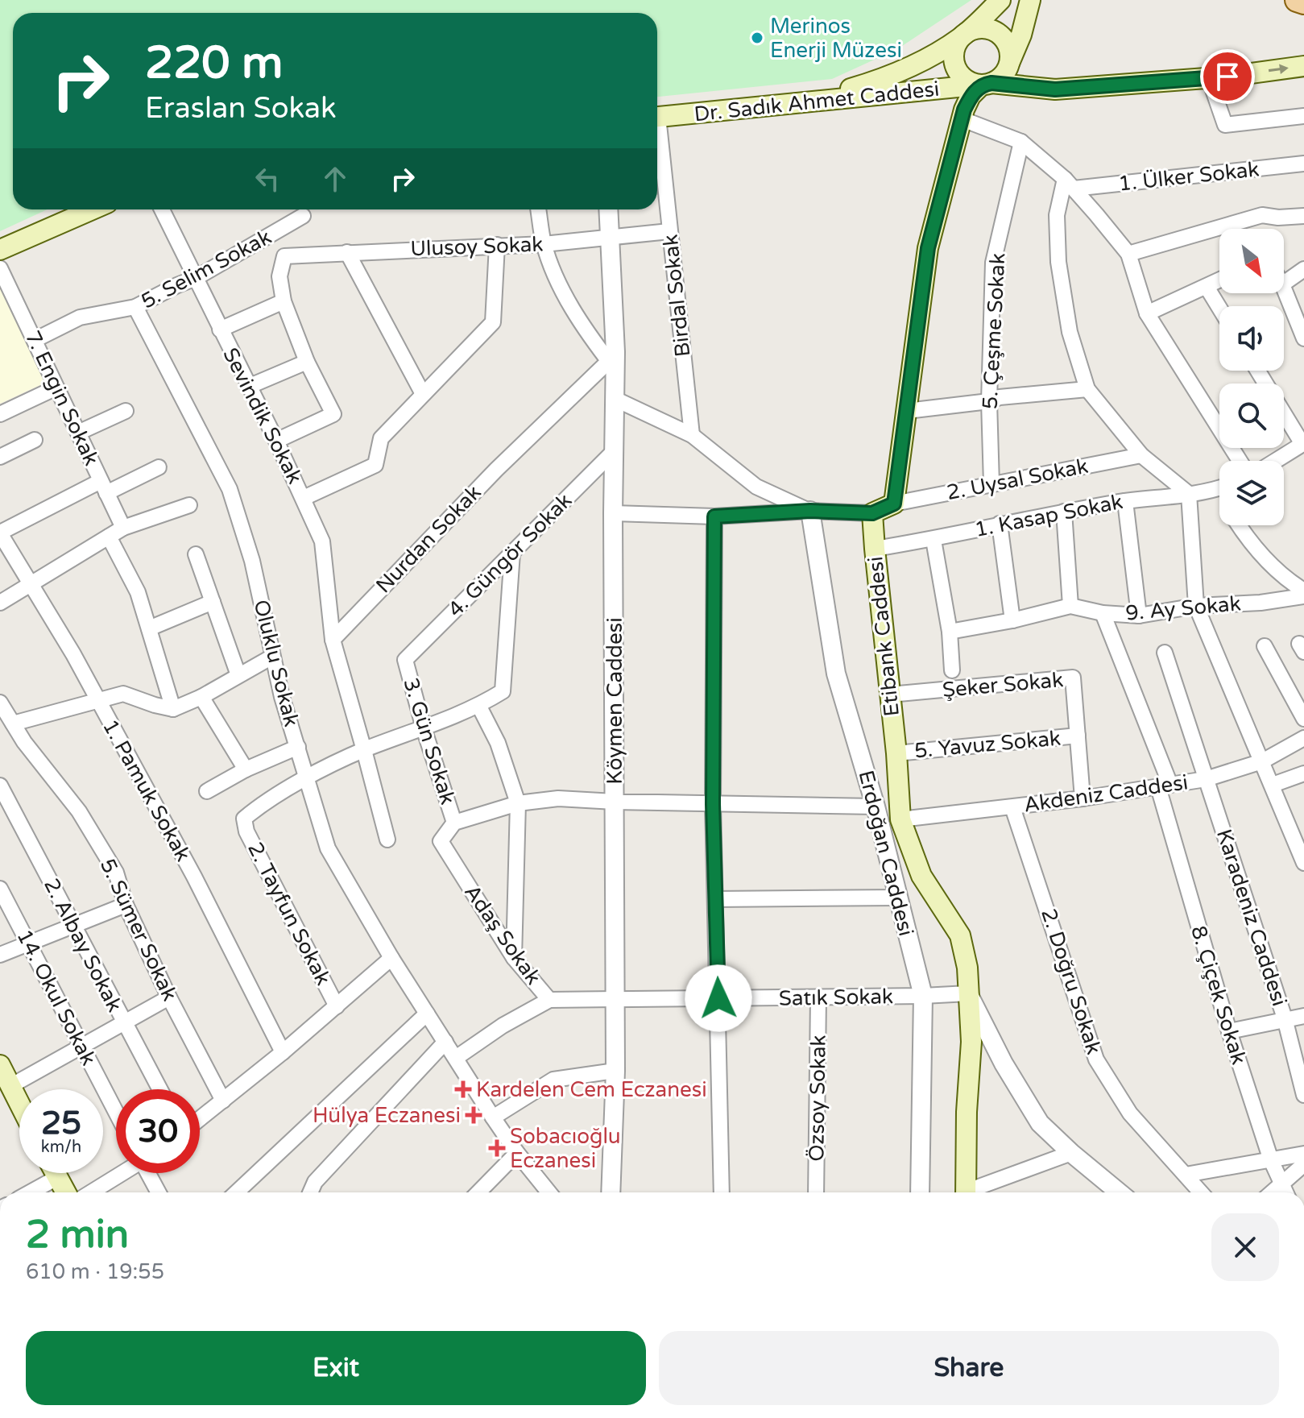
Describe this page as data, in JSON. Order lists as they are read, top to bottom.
{
  "streets": {
    "main road": ["Dr. Sadık Ahmet Caddesi", "Etibank Caddesi"],
    "street": [
      "1. Ülker Sokak",
      "Ulusoy Sokak",
      "5. Selim Sokak",
      "Birdal Sokak",
      "5. Çeşme Sokak",
      "7. Engin Sokak",
      "Sevindik Sokak",
      "2. Uysal Sokak",
      "1. Kasap Sokak",
      "Nurdan Sokak",
      "4. Güngör Sokak",
      "9. Ay Sokak",
      "Oluklu Sokak",
      "Şeker Sokak",
      "Köymen Caddesi",
      "3. Gün Sokak",
      "5. Yavuz Sokak",
      "1. Pamuk Sokak",
      "Akdeniz Caddesi",
      "Erdoğan Caddesi",
      "2. Tayfun Sokak",
      "Karadeniz Caddesi",
      "5. Sümer Sokak",
      "Adaş Sokak",
      "2. Albay Sokak",
      "2. Doğru Sokak",
      "8. Çiçek Sokak",
      "14. Okul Sokak",
      "Satık Sokak",
      "Özsoy Sokak"
    ]
  },
  "crossings": [
    ["Ulusoy Sokak", "Birdal Sokak"],
    ["Ulusoy Sokak", "Köymen Caddesi"],
    ["5. Selim Sokak", "7. Engin Sokak"],
    ["5. Selim Sokak", "Sevindik Sokak"],
    ["5. Selim Sokak", "Oluklu Sokak"],
    ["5. Çeşme Sokak", "2. Uysal Sokak"],
    ["Sevindik Sokak", "Nurdan Sokak"],
    ["1. Kasap Sokak", "Etibank Caddesi"],
    ["Nurdan Sokak", "Köymen Caddesi"],
    ["4. Güngör Sokak", "Köymen Caddesi"],
    ["4. Güngör Sokak", "3. Gün Sokak"],
    ["9. Ay Sokak", "8. Çiçek Sokak"],
    ["Etibank Caddesi", "Şeker Sokak"],
    ["Etibank Caddesi", "5. Yavuz Sokak"],
    ["Etibank Caddesi", "Akdeniz Caddesi"],
    ["Etibank Caddesi", "Satık Sokak"],
    ["Oluklu Sokak", "2. Tayfun Sokak"],
    ["Oluklu Sokak", "Adaş Sokak"],
    ["Şeker Sokak", "5. Yavuz Sokak"],
    ["Şeker Sokak", "Akdeniz Caddesi"],
    ["Köymen Caddesi", "Satık Sokak"],
    ["3. Gün Sokak", "Adaş Sokak"],
    ["Akdeniz Caddesi", "Karadeniz Caddesi"],
    ["Akdeniz Caddesi", "2. Doğru Sokak"],
    ["Akdeniz Caddesi", "8. Çiçek Sokak"],
    ["Erdoğan Caddesi", "Satık Sokak"],
    ["Adaş Sokak", "Satık Sokak"],
    ["Satık Sokak", "Özsoy Sokak"]
  ],
  "places": {
    "other": ["Merinos Enerji Müzesi"],
    "health": ["Kardelen Cem Eczanesi", "Hülya Eczanesi", "Sobacıoğlu Eczanesi"]
  },
  "north": "bottom right",
  "page": {
    "turn": ["220 m", "Eraslan Sokak"],
    "speed": "25 km/h",
    "limit": "30",
    "heading": ["2 min", "610 m · 19:55"],
    "buttons": ["Exit", "Share"]
  }
}
